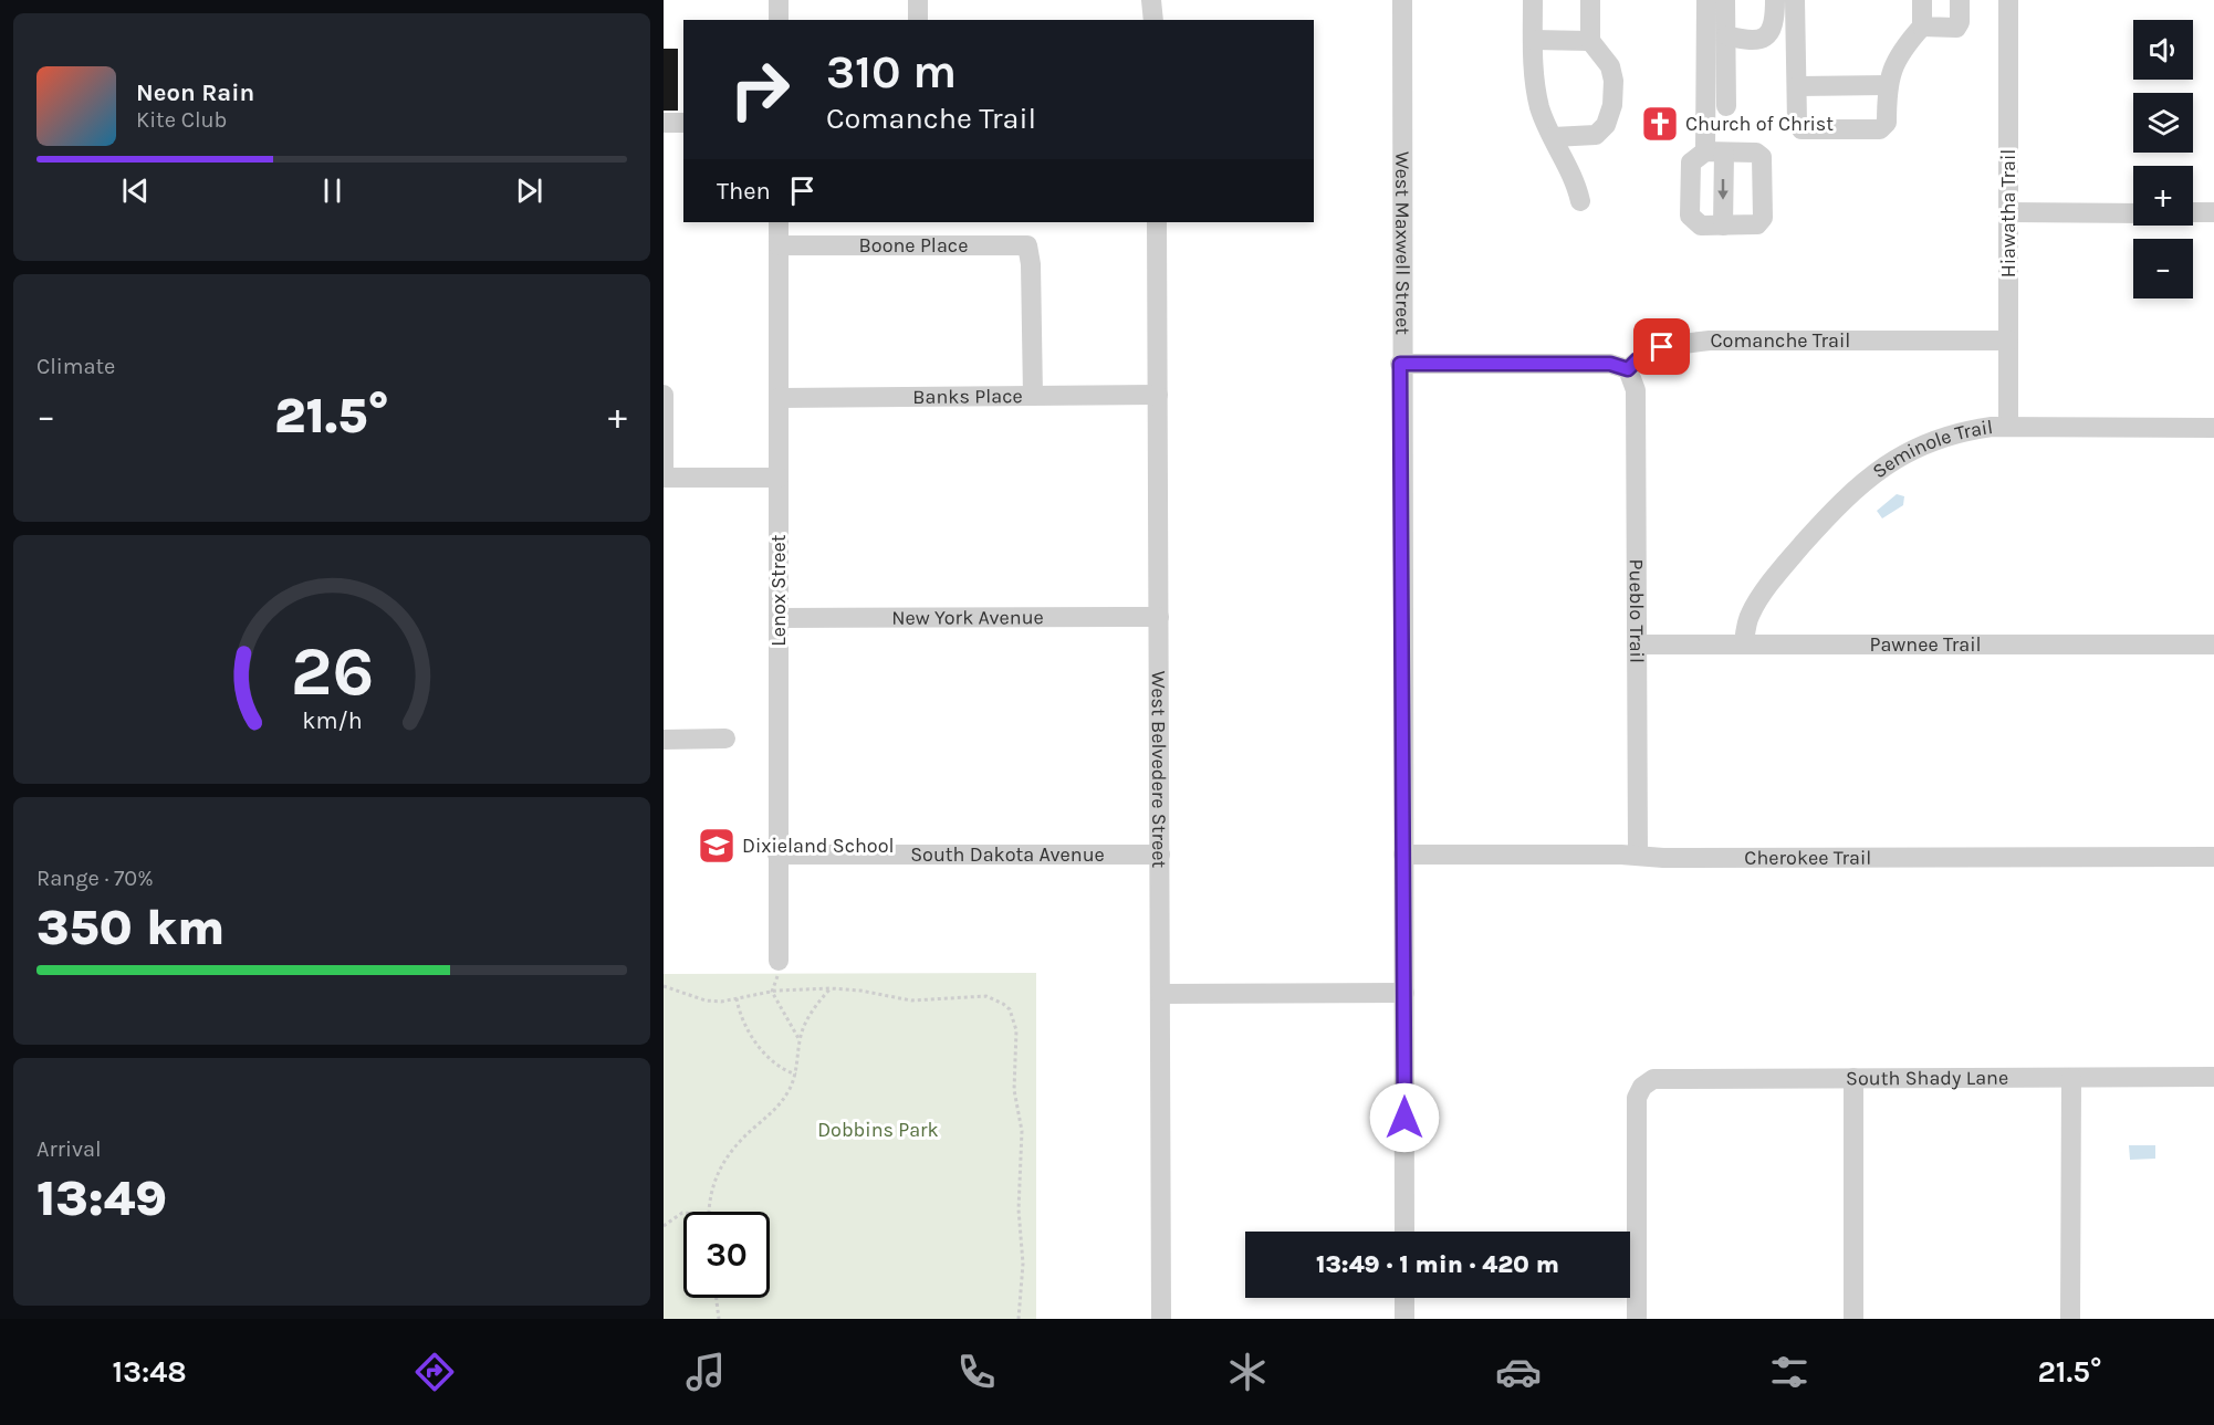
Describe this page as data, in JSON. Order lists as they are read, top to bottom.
{
  "streets": {
    "street": [
      "Hiawatha Trail",
      "West Maxwell Street",
      "Boone Place",
      "Comanche Trail",
      "Banks Place",
      "Seminole Trail",
      "Lenox Street",
      "Pueblo Trail",
      "New York Avenue",
      "Pawnee Trail",
      "West Belvedere Street",
      "South Dakota Avenue",
      "Cherokee Trail",
      "South Shady Lane"
    ]
  },
  "crossings": [
    ["Hiawatha Trail", "Comanche Trail"],
    ["Hiawatha Trail", "Seminole Trail"],
    ["West Maxwell Street", "Cherokee Trail"],
    ["Boone Place", "Banks Place"],
    ["Boone Place", "Lenox Street"],
    ["Comanche Trail", "Pueblo Trail"],
    ["Banks Place", "Lenox Street"],
    ["Banks Place", "West Belvedere Street"],
    ["Seminole Trail", "Pawnee Trail"],
    ["Lenox Street", "New York Avenue"],
    ["Lenox Street", "South Dakota Avenue"],
    ["Pueblo Trail", "Pawnee Trail"],
    ["Pueblo Trail", "Cherokee Trail"],
    ["New York Avenue", "West Belvedere Street"],
    ["West Belvedere Street", "South Dakota Avenue"]
  ],
  "parks": ["Dobbins Park"],
  "places": {
    "church": ["Church of Christ"],
    "school or university": ["Dixieland School"]
  },
  "page": {
    "map_buttons": ["+", "−"],
    "turn": ["310 m", "Comanche Trail"],
    "song": ["Neon Rain", "Kite Club"],
    "then": "Then",
    "tile": [
      "Climate",
      ["Range · 70%", "350 km"],
      ["Arrival", "13:49"]
    ],
    "heat": ["−", "21.5°", "+"],
    "limit": "30",
    "trip": "13:49 · 1 min · 420 m",
    "tabs": ["13:48", "21.5°"],
    "gauge": ["26", "km/h"]
  }
}
